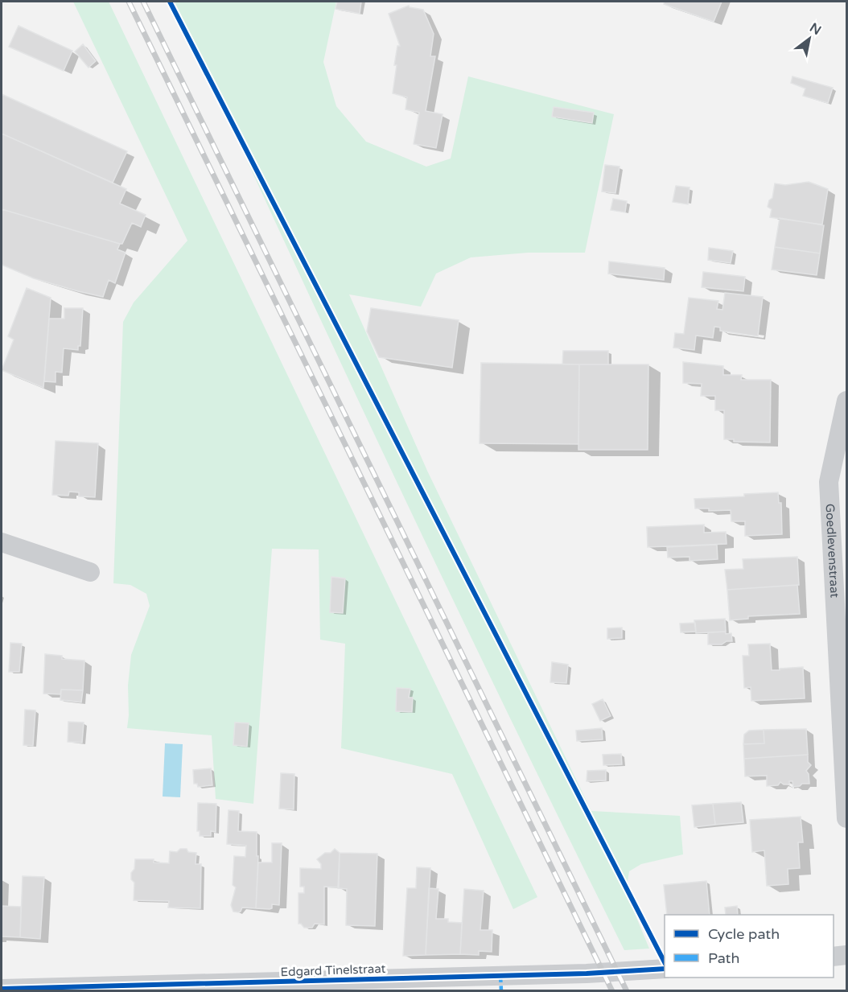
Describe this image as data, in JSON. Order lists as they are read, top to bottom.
{
  "streets": {
    "street": ["Goedlevenstraat", "Edgard Tinelstraat"]
  },
  "legend": ["Cycle path", "Path"],
  "north": "top right"
}
